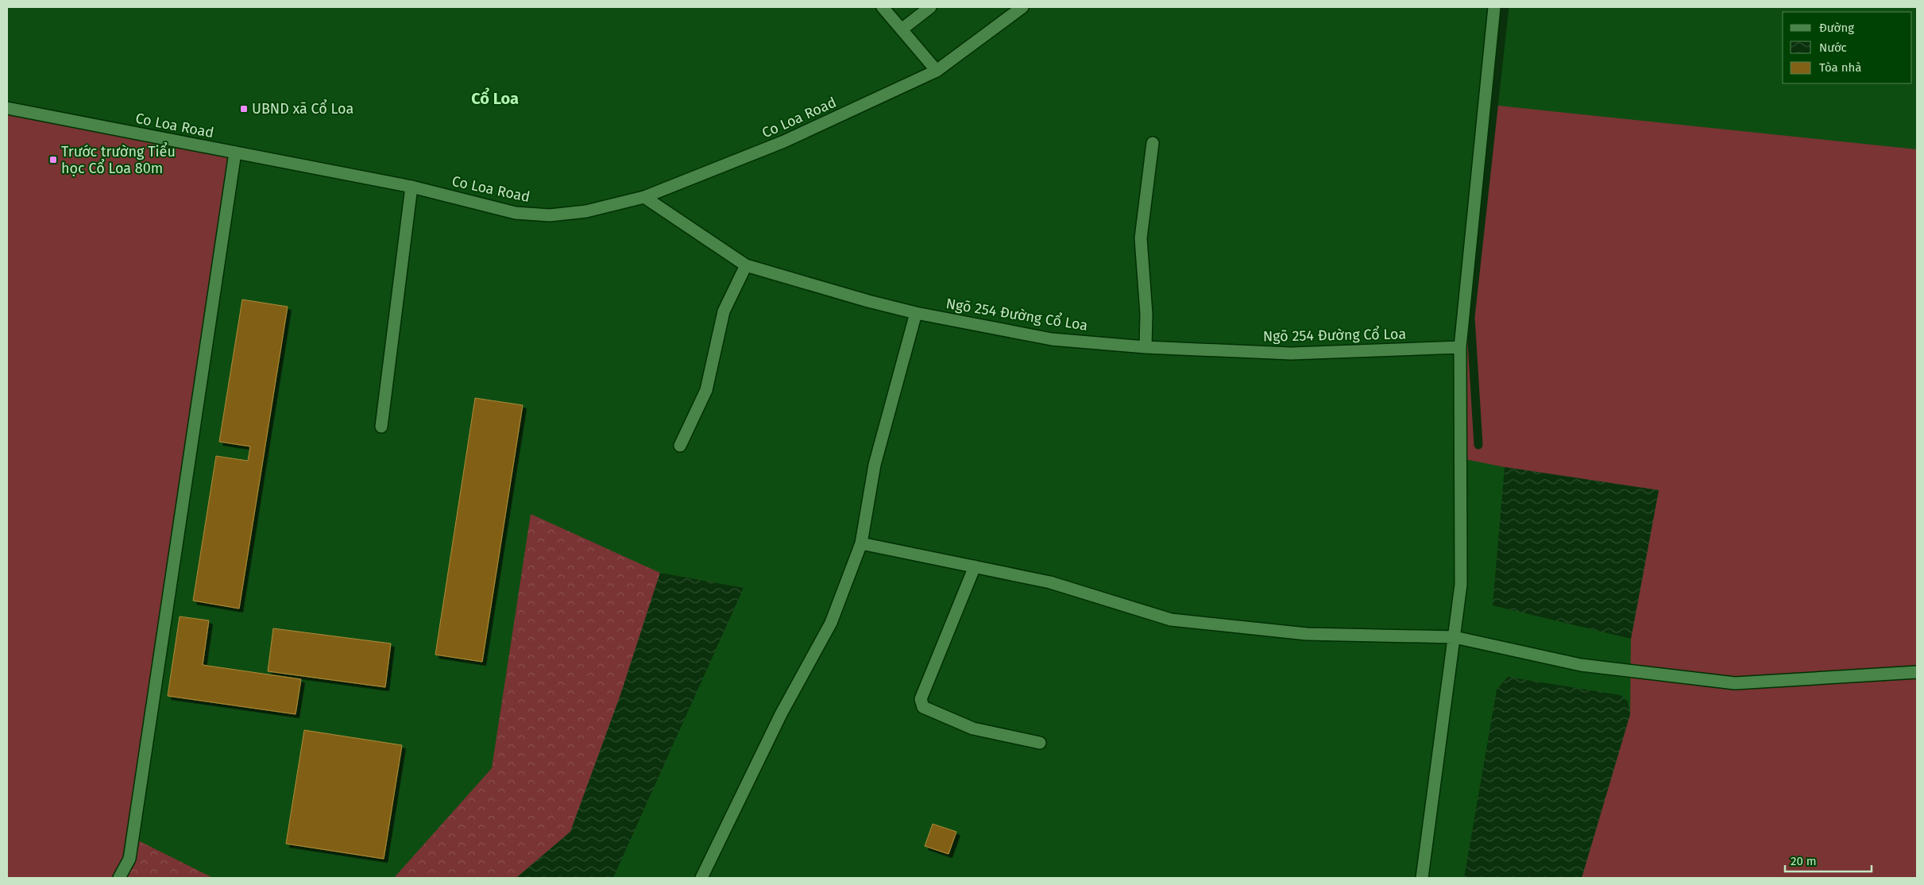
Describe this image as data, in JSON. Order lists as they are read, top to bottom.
{
  "streets": {
    "street": ["Co Loa Road", "Ngõ 254 Đường Cổ Loa"]
  },
  "crossings": [
    ["Co Loa Road", "Ngõ 254 Đường Cổ Loa"]
  ],
  "districts": ["Cổ Loa"],
  "places": {
    "transit": ["UBND xã Cổ Loa", "Trước trường Tiểu học Cổ Loa 80m"]
  },
  "legend": ["Đường", "Nước", "Tòa nhà"],
  "scale_bar": "20 m"
}
